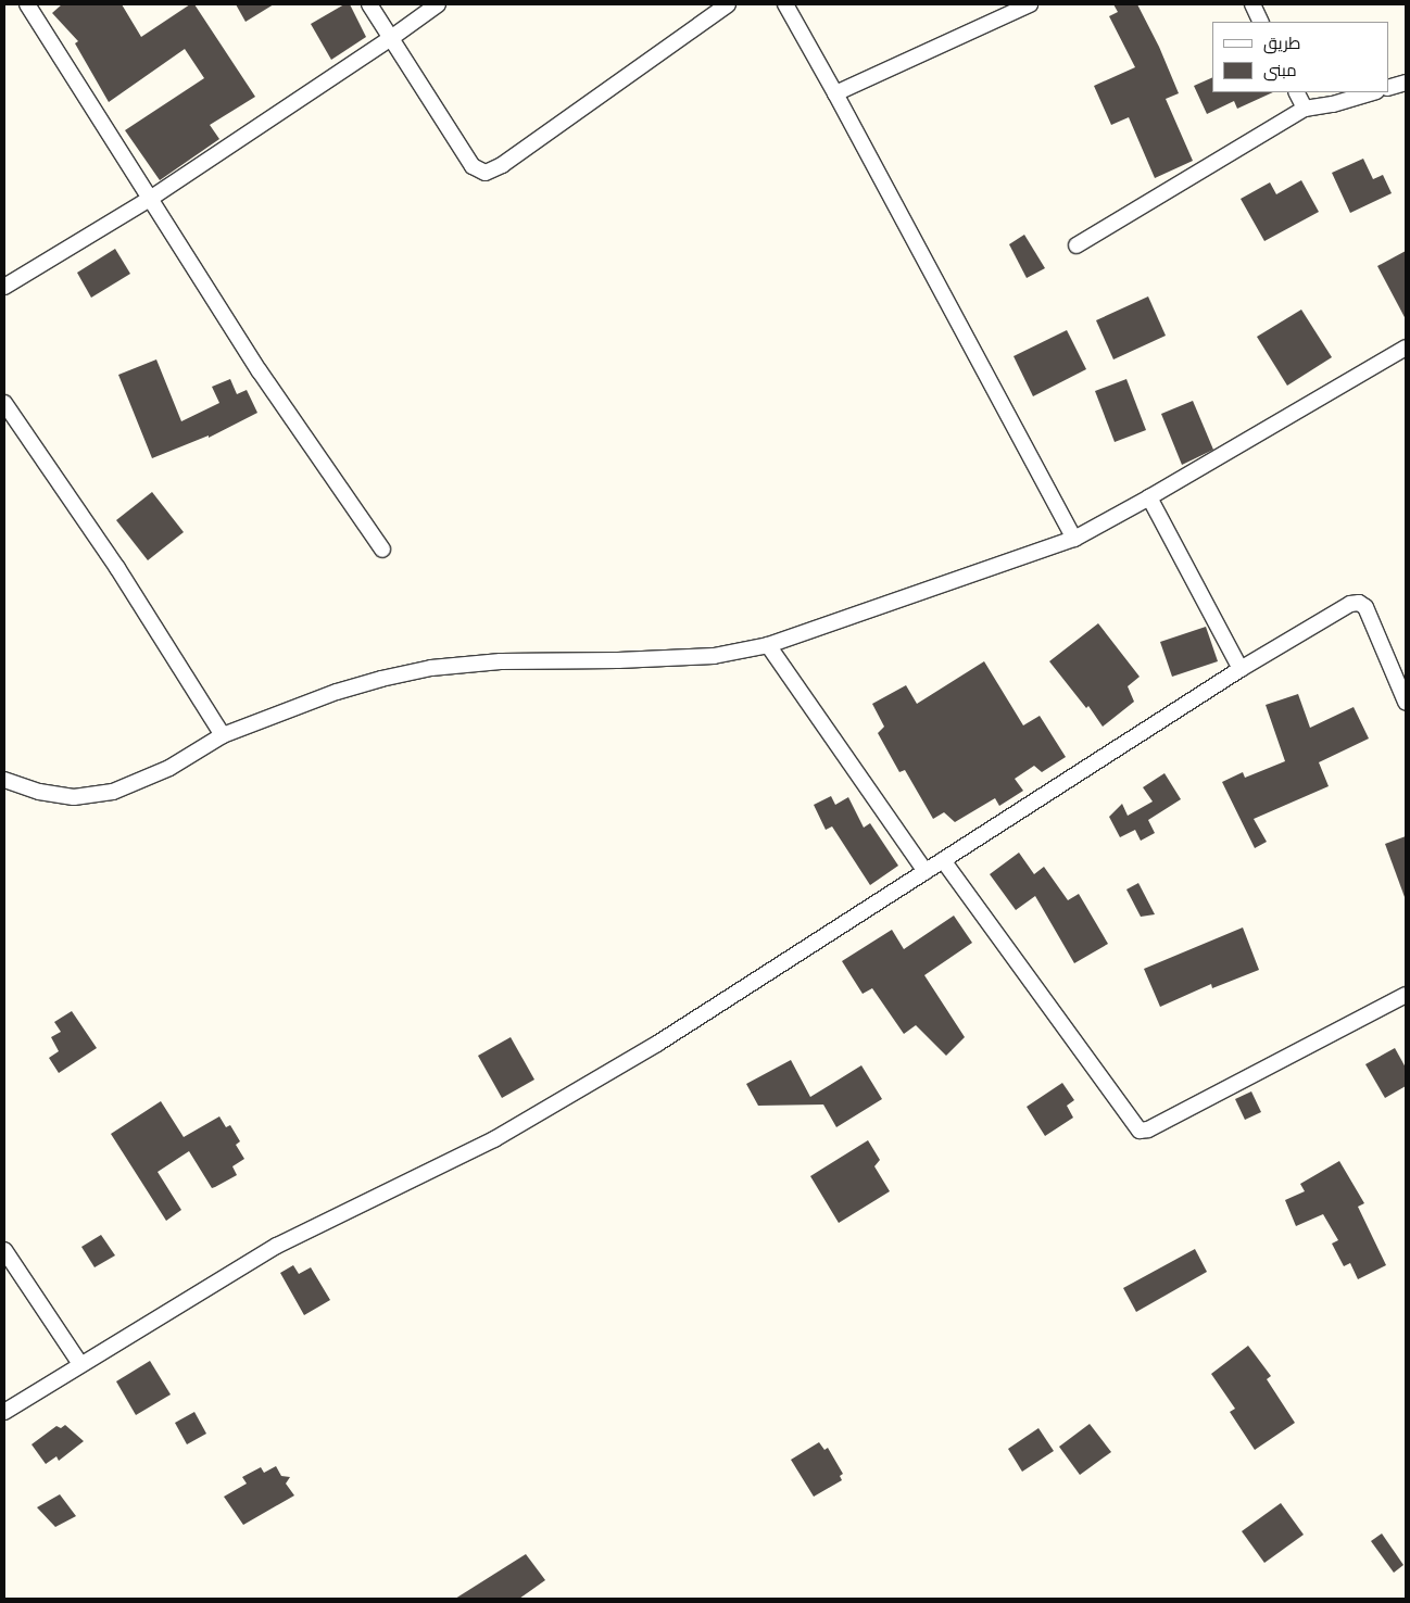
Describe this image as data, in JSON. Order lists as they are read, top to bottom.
{
  "legend": ["طريق", "مبنى"]
}
